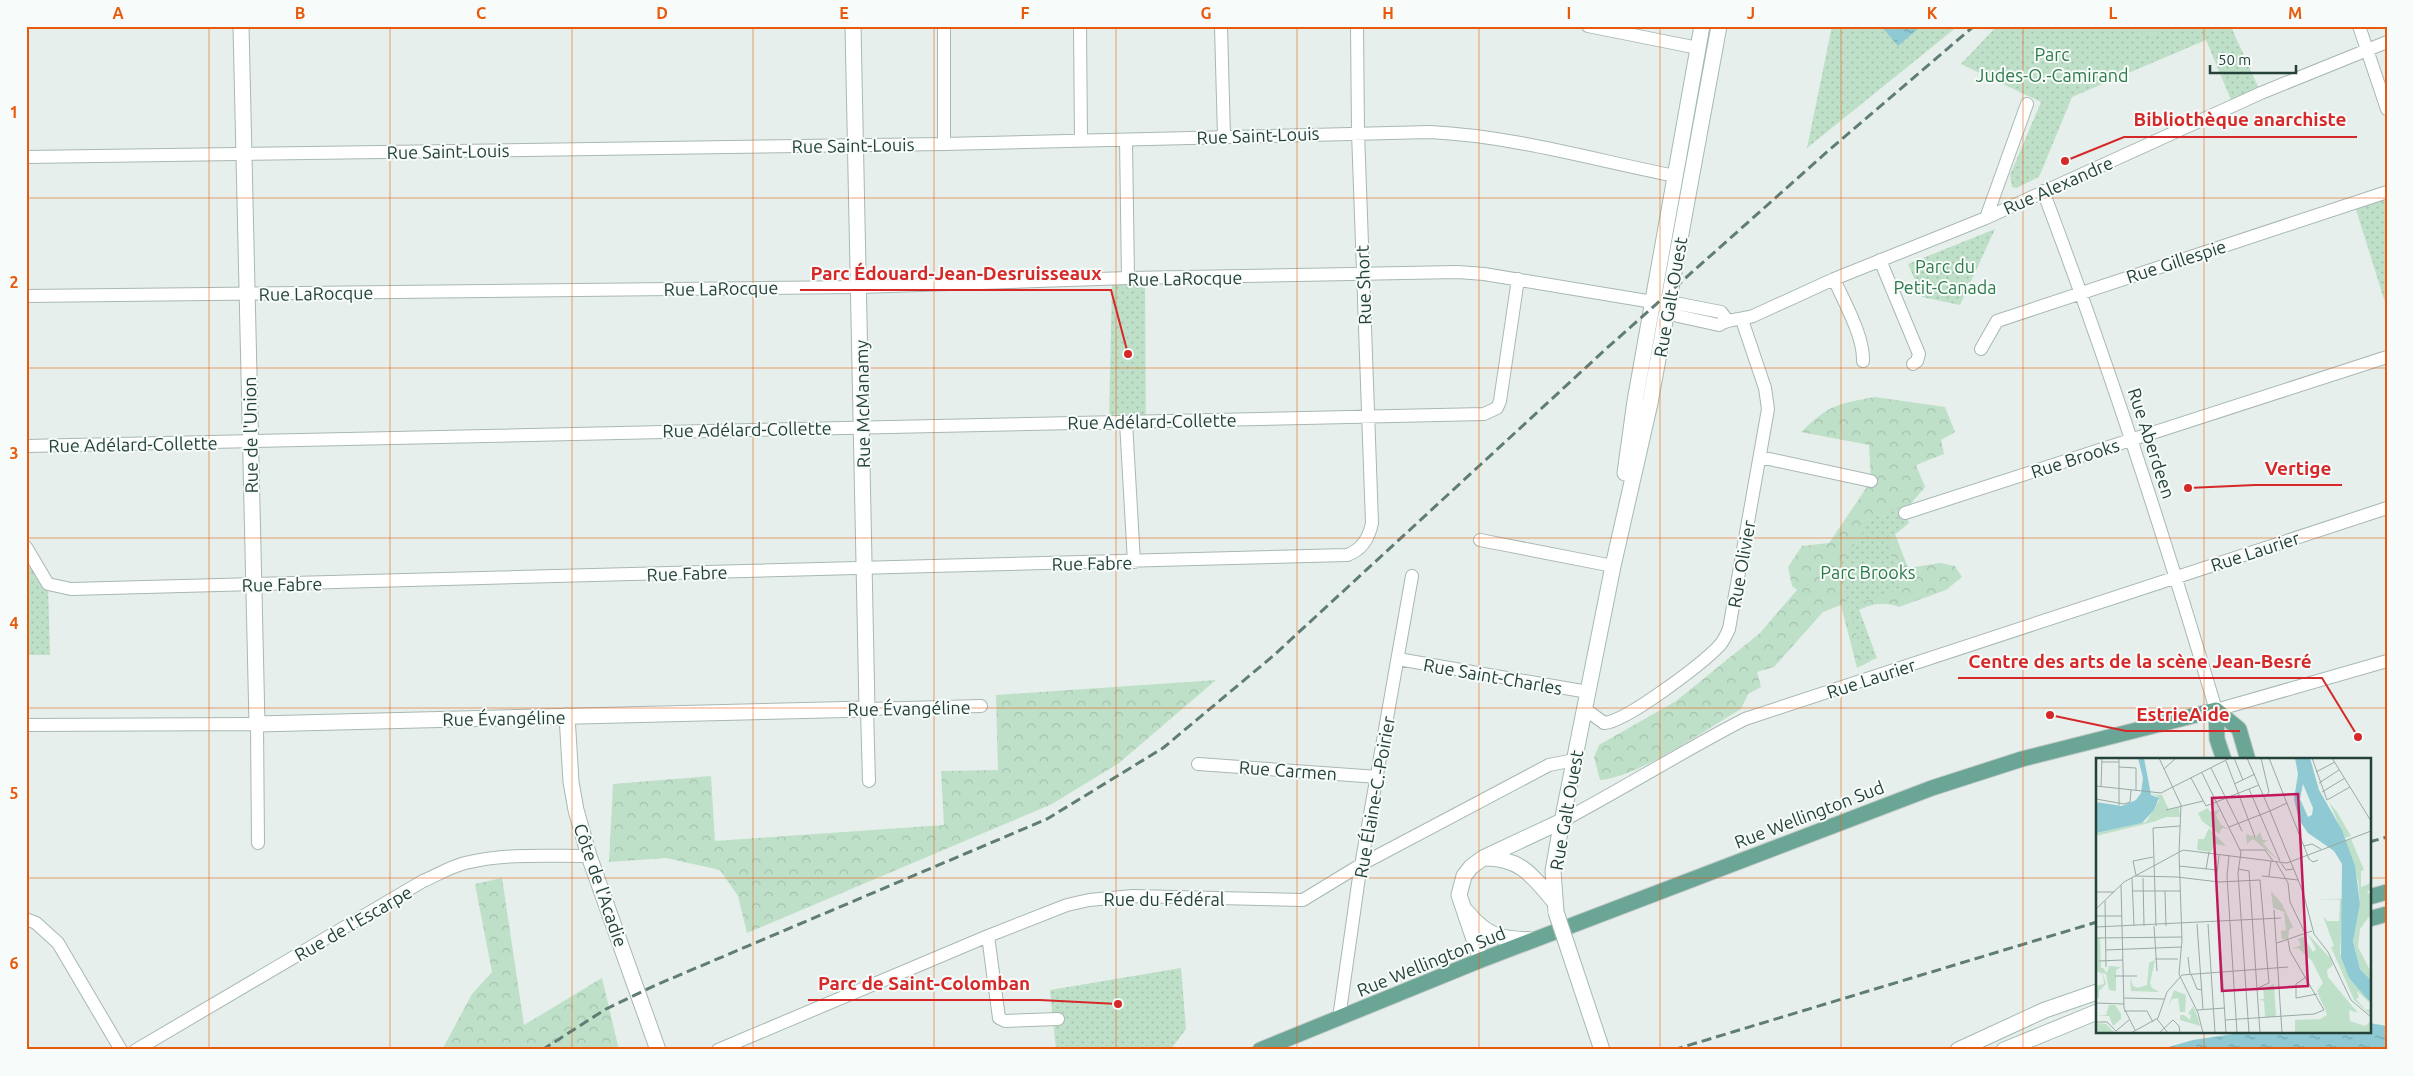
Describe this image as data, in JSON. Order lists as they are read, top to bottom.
{
  "streets": {
    "main road": ["Rue Aberdeen", "Rue Wellington Sud"],
    "street": [
      "Rue Saint-Louis",
      "Rue Alexandre",
      "Rue Gillespie",
      "Rue LaRocque",
      "Rue Short",
      "Rue Galt Ouest",
      "Rue McManamy",
      "Rue Adélard-Collette",
      "Rue de l'Union",
      "Rue Brooks",
      "Rue Laurier",
      "Rue Fabre",
      "Rue Olivier",
      "Rue Saint-Charles",
      "Rue Évangéline",
      "Rue Carmen",
      "Rue Élaine-C.-Poirier",
      "Côte de l'Acadie",
      "Rue du Fédéral",
      "Rue de l'Escarpe"
    ]
  },
  "crossings": [
    ["Rue Saint-Louis", "Rue Short"],
    ["Rue Saint-Louis", "Rue Galt Ouest"],
    ["Rue Saint-Louis", "Rue McManamy"],
    ["Rue Saint-Louis", "Rue de l'Union"],
    ["Rue Alexandre", "Rue LaRocque"],
    ["Rue Alexandre", "Rue Galt Ouest"],
    ["Rue Alexandre", "Rue Aberdeen"],
    ["Rue Alexandre", "Rue Olivier"],
    ["Rue Gillespie", "Rue Aberdeen"],
    ["Rue LaRocque", "Rue Short"],
    ["Rue LaRocque", "Rue Galt Ouest"],
    ["Rue LaRocque", "Rue McManamy"],
    ["Rue LaRocque", "Rue Adélard-Collette"],
    ["Rue LaRocque", "Rue de l'Union"],
    ["Rue Short", "Rue Adélard-Collette"],
    ["Rue Short", "Rue Fabre"],
    ["Rue Galt Ouest", "Rue Laurier"],
    ["Rue Galt Ouest", "Rue Olivier"],
    ["Rue Galt Ouest", "Rue Saint-Charles"],
    ["Rue Galt Ouest", "Rue du Fédéral"],
    ["Rue McManamy", "Rue Adélard-Collette"],
    ["Rue McManamy", "Rue Fabre"],
    ["Rue McManamy", "Rue Évangéline"],
    ["Rue Adélard-Collette", "Rue de l'Union"],
    ["Rue de l'Union", "Rue Fabre"],
    ["Rue de l'Union", "Rue Évangéline"],
    ["Rue Aberdeen", "Rue Brooks"],
    ["Rue Aberdeen", "Rue Laurier"],
    ["Rue Aberdeen", "Rue Wellington Sud"],
    ["Rue Laurier", "Rue Wellington Sud"],
    ["Rue Saint-Charles", "Rue Élaine-C.-Poirier"],
    ["Rue Évangéline", "Côte de l'Acadie"],
    ["Rue Carmen", "Rue Élaine-C.-Poirier"],
    ["Rue Élaine-C.-Poirier", "Rue Wellington Sud"],
    ["Rue Élaine-C.-Poirier", "Rue du Fédéral"],
    ["Côte de l'Acadie", "Rue de l'Escarpe"]
  ],
  "parks": ["Parc Judes-O.-Camirand", "Parc du Petit-Canada", "Parc Brooks"],
  "places": [
    "Bibliothèque anarchiste",
    "Parc Édouard-Jean-Desruisseaux",
    "Vertige",
    "EstrieAide",
    "Centre des arts de la scène Jean-Besré",
    "Parc de Saint-Colomban"
  ],
  "scale_bar": "50 m",
  "grid": {
    "columns": [
      "A",
      "B",
      "C",
      "D",
      "E",
      "F",
      "G",
      "H",
      "I",
      "J",
      "K",
      "L",
      "M"
    ],
    "rows": [
      "1",
      "2",
      "3",
      "4",
      "5",
      "6"
    ]
  }
}
